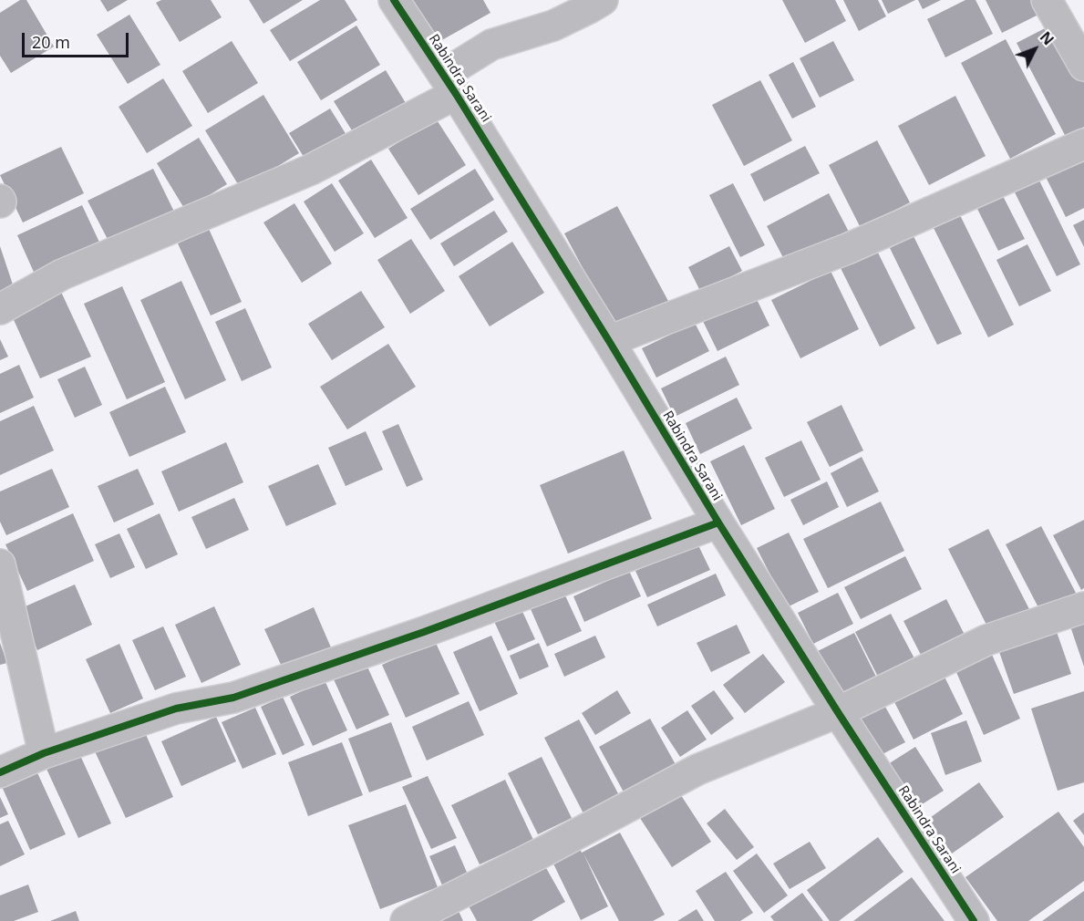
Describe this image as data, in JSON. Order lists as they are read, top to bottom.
{
  "streets": {
    "street": ["Rabindra Sarani"]
  },
  "scale_bar": "20 m",
  "north": "top right"
}
